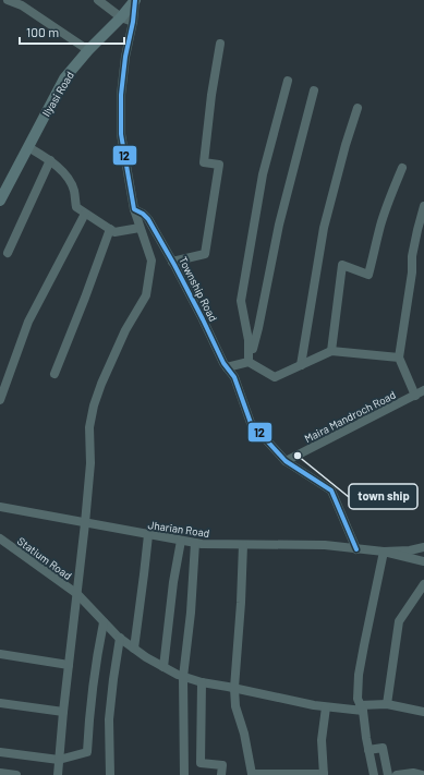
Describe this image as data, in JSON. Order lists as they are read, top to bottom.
{
  "streets": {
    "main road": ["Ilyasi Road"],
    "street": [
      "Township Road",
      "Maira Mandroch Road",
      "Jharian Road",
      "Statium Road"
    ]
  },
  "crossings": [
    ["Township Road", "Maira Mandroch Road"],
    ["Township Road", "Jharian Road"]
  ],
  "places": ["town ship"],
  "lines": ["transit line 12"],
  "scale_bar": "100 m"
}
